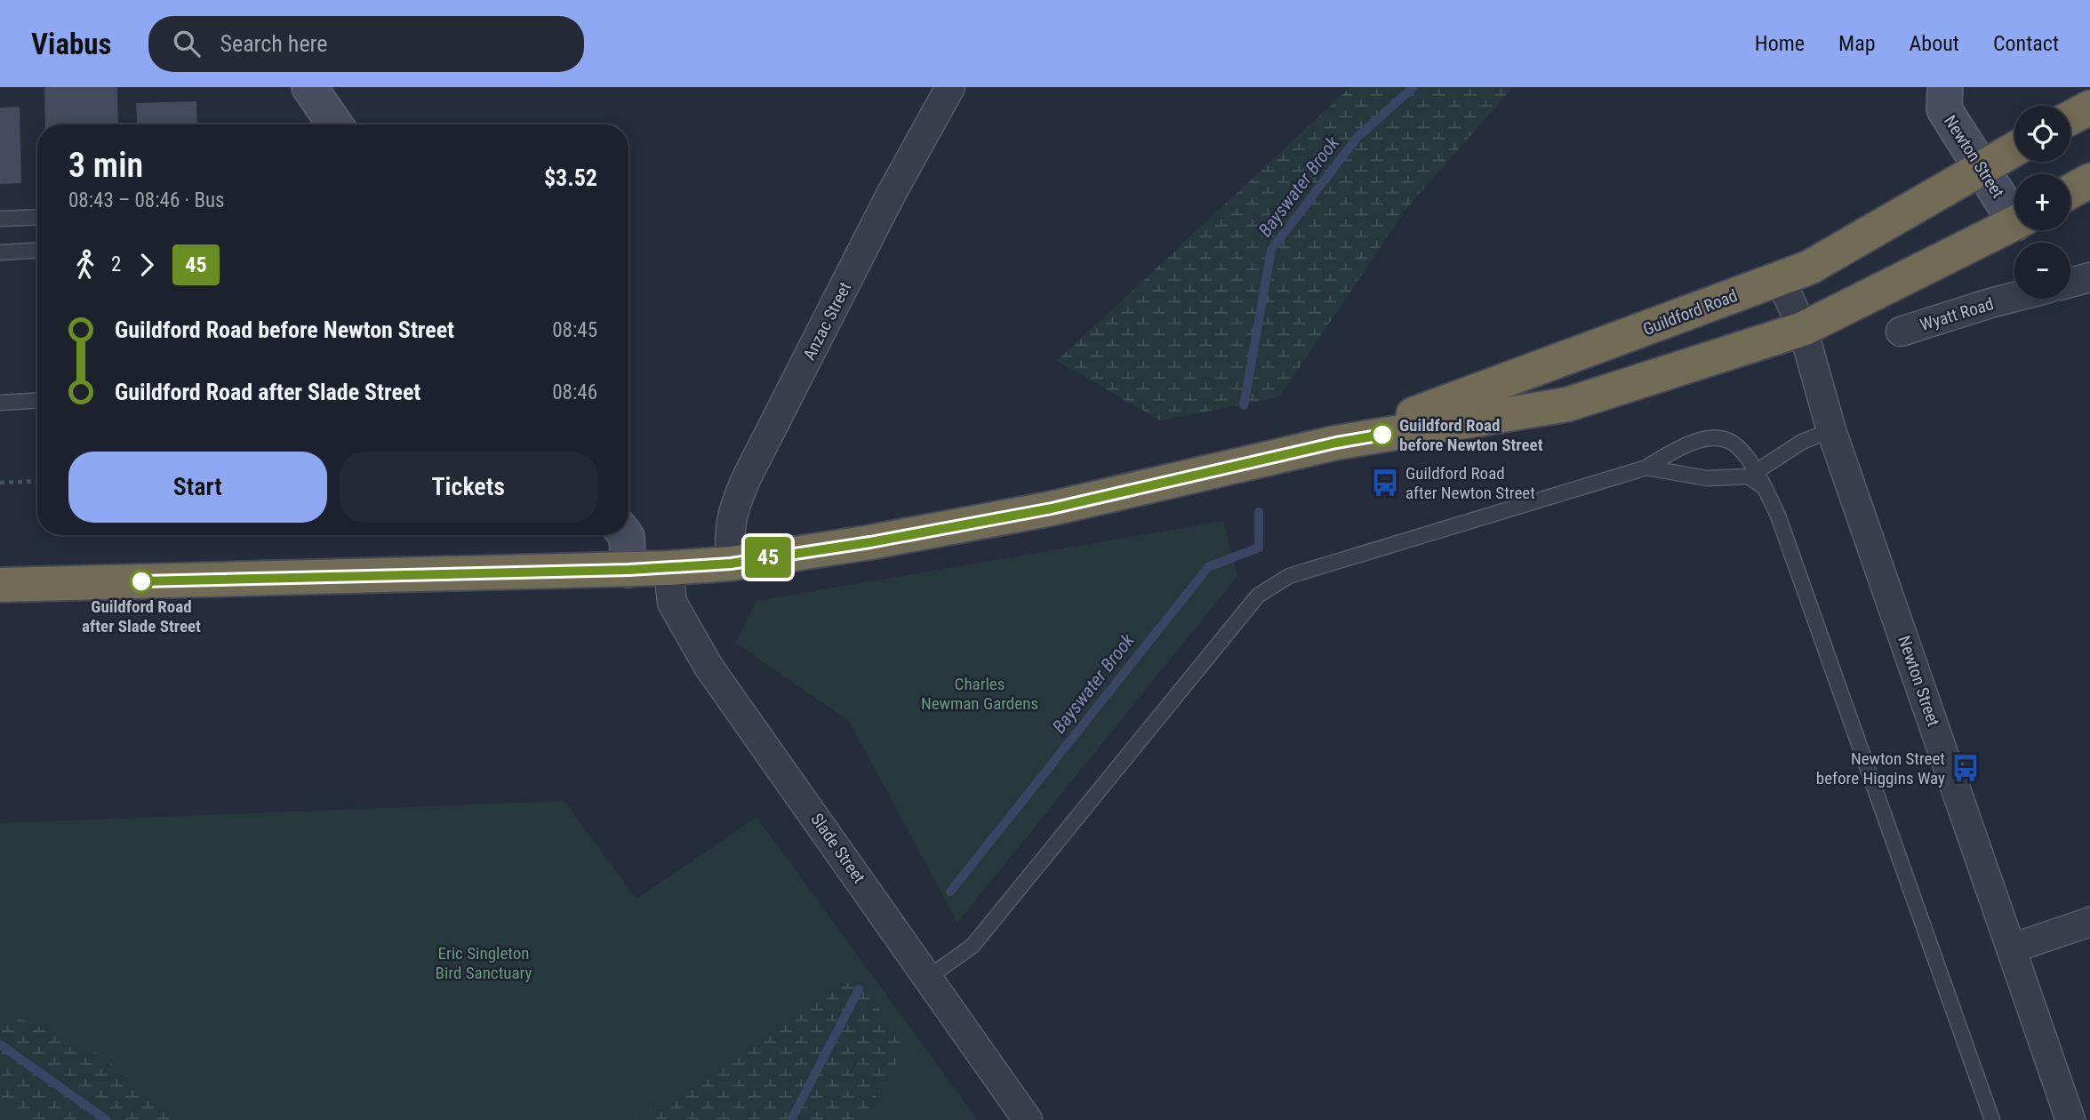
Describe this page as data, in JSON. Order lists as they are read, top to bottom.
{
  "streets": {
    "highway": ["Guildford Road"],
    "street": [
      "Newton Street",
      "Wyatt Road",
      "Anzac Street",
      "Slade Street"
    ]
  },
  "crossings": [
    ["Newton Street", "Guildford Road"],
    ["Guildford Road", "Anzac Street"],
    ["Guildford Road", "Slade Street"]
  ],
  "water": ["Bayswater Brook"],
  "parks": ["Charles Newman Gardens", "Eric Singleton Bird Sanctuary"],
  "places": {
    "other": ["Guildford Road before Newton Street", "Guildford Road after Slade Street"],
    "bus stop": ["Guildford Road after Newton Street", "Newton Street before Higgins Way"]
  },
  "lines": ["bus line 45"],
  "page": {
    "header": "Viabus",
    "search": "Search here",
    "nav": [
      "Home",
      "Map",
      "About",
      "Contact"
    ],
    "on_map": "45",
    "map_buttons": ["+", "−"],
    "heading": ["3 min", "08:43 – 08:46 · Bus", "$3.52"],
    "legs": ["2", "45"],
    "list": [
      {
        "name": "Guildford Road before Newton Street",
        "value": "08:45"
      },
      {
        "name": "Guildford Road after Slade Street",
        "value": "08:46"
      }
    ],
    "buttons": ["Start", "Tickets"]
  }
}
